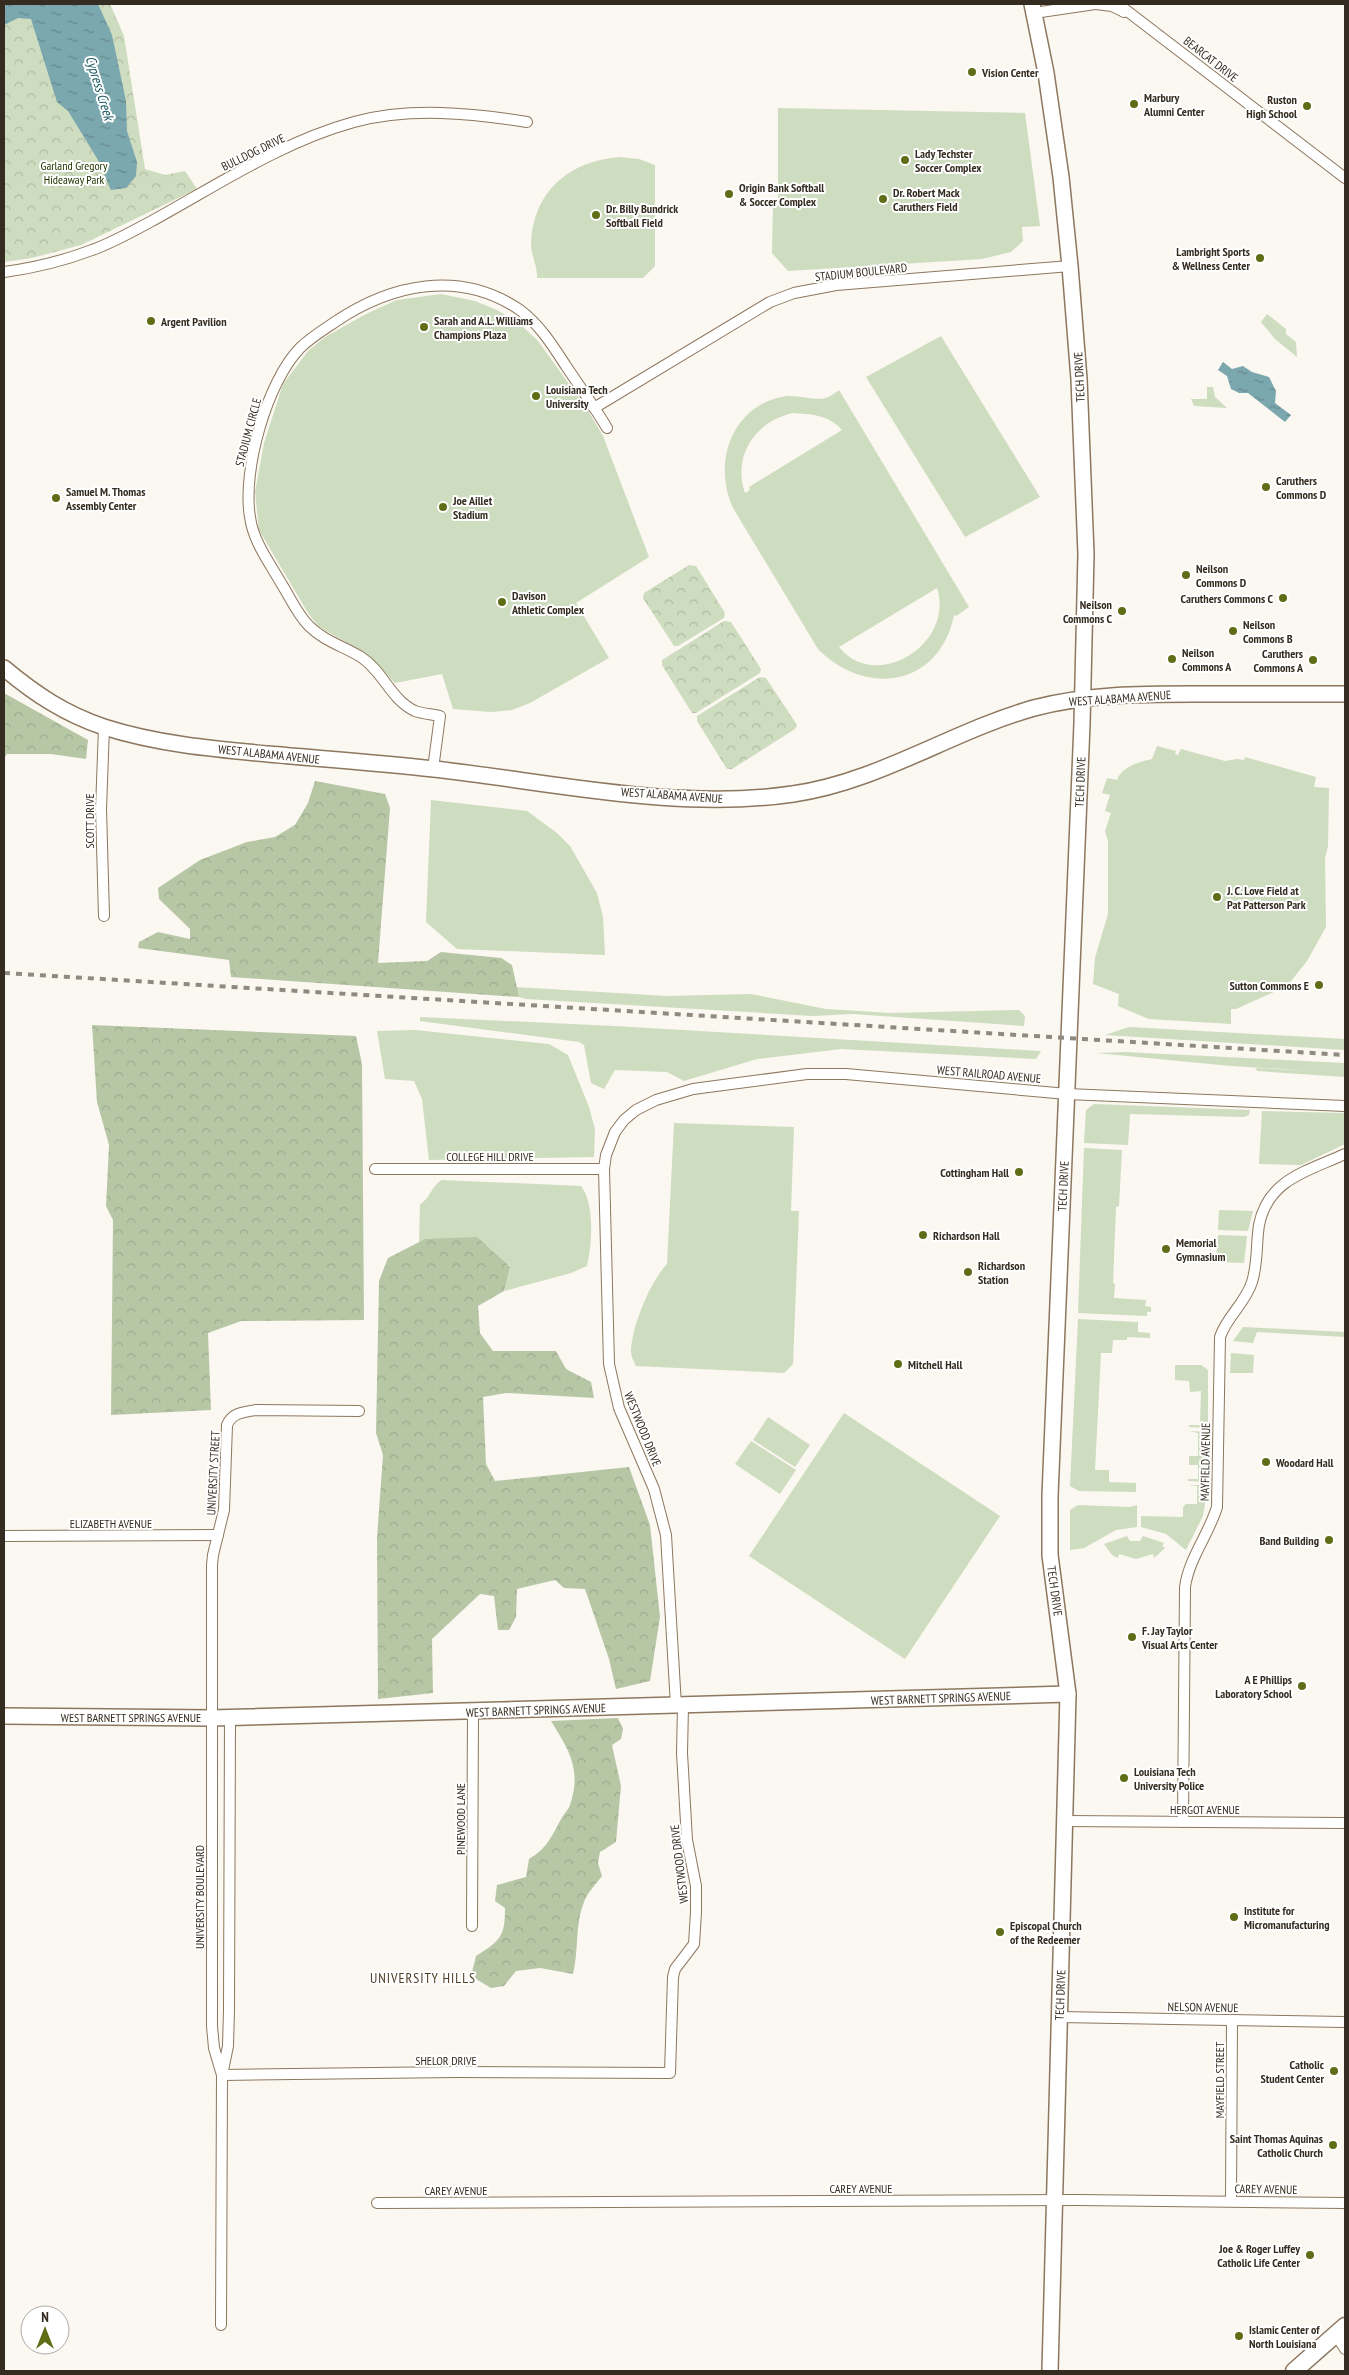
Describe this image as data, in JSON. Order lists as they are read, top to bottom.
{
  "streets": {
    "main road": ["TECH DRIVE", "WEST ALABAMA AVENUE", "WEST BARNETT SPRINGS AVENUE"],
    "street": [
      "BEARCAT DRIVE",
      "BULLDOG DRIVE",
      "STADIUM BOULEVARD",
      "STADIUM CIRCLE",
      "SCOTT DRIVE",
      "WEST RAILROAD AVENUE",
      "COLLEGE HILL DRIVE",
      "WESTWOOD DRIVE",
      "MAYFIELD AVENUE",
      "UNIVERSITY STREET",
      "ELIZABETH AVENUE",
      "HERGOT AVENUE",
      "PINEWOOD LANE",
      "UNIVERSITY BOULEVARD",
      "NELSON AVENUE",
      "SHELOR DRIVE",
      "MAYFIELD STREET",
      "CAREY AVENUE"
    ]
  },
  "crossings": [
    ["BEARCAT DRIVE", "TECH DRIVE"],
    ["STADIUM BOULEVARD", "TECH DRIVE"],
    ["STADIUM BOULEVARD", "STADIUM CIRCLE"],
    ["TECH DRIVE", "WEST ALABAMA AVENUE"],
    ["TECH DRIVE", "WEST RAILROAD AVENUE"],
    ["TECH DRIVE", "WEST BARNETT SPRINGS AVENUE"],
    ["TECH DRIVE", "HERGOT AVENUE"],
    ["TECH DRIVE", "NELSON AVENUE"],
    ["TECH DRIVE", "CAREY AVENUE"],
    ["STADIUM CIRCLE", "WEST ALABAMA AVENUE"],
    ["WEST ALABAMA AVENUE", "SCOTT DRIVE"],
    ["WEST RAILROAD AVENUE", "WESTWOOD DRIVE"],
    ["COLLEGE HILL DRIVE", "WESTWOOD DRIVE"],
    ["WESTWOOD DRIVE", "WEST BARNETT SPRINGS AVENUE"],
    ["WESTWOOD DRIVE", "SHELOR DRIVE"],
    ["MAYFIELD AVENUE", "HERGOT AVENUE"],
    ["UNIVERSITY STREET", "ELIZABETH AVENUE"],
    ["UNIVERSITY STREET", "WEST BARNETT SPRINGS AVENUE"],
    ["UNIVERSITY STREET", "UNIVERSITY BOULEVARD"],
    ["WEST BARNETT SPRINGS AVENUE", "PINEWOOD LANE"],
    ["WEST BARNETT SPRINGS AVENUE", "UNIVERSITY BOULEVARD"],
    ["UNIVERSITY BOULEVARD", "SHELOR DRIVE"],
    ["NELSON AVENUE", "MAYFIELD STREET"],
    ["MAYFIELD STREET", "CAREY AVENUE"]
  ],
  "districts": ["UNIVERSITY HILLS"],
  "water": ["Cypress Creek"],
  "parks": ["Garland Gregory Hideaway Park"],
  "places": [
    "Vision Center",
    "Marbury Alumni Center",
    "Ruston High School",
    "Lady Techster Soccer Complex",
    "Origin Bank Softball & Soccer Complex",
    "Dr. Robert Mack Caruthers Field",
    "Dr. Billy Bundrick Softball Field",
    "Lambright Sports & Wellness Center",
    "Argent Pavilion",
    "Sarah and A.L. Williams Champions Plaza",
    "Louisiana Tech University",
    "Caruthers Commons D",
    "Samuel M. Thomas Assembly Center",
    "Joe Aillet Stadium",
    "Neilson Commons D",
    "Caruthers Commons C",
    "Davison Athletic Complex",
    "Neilson Commons C",
    "Neilson Commons B",
    "Neilson Commons A",
    "Caruthers Commons A",
    "J. C. Love Field at Pat Patterson Park",
    "Sutton Commons E",
    "Cottingham Hall",
    "Richardson Hall",
    "Memorial Gymnasium",
    "Richardson Station",
    "Mitchell Hall",
    "Woodard Hall",
    "Band Building",
    "F. Jay Taylor Visual Arts Center",
    "A E Phillips Laboratory School",
    "Louisiana Tech University Police",
    "Institute for Micromanufacturing",
    "Episcopal Church of the Redeemer",
    "Catholic Student Center",
    "Saint Thomas Aquinas Catholic Church",
    "Joe & Roger Luffey Catholic Life Center",
    "Islamic Center of North Louisiana"
  ],
  "north": "top"
}
